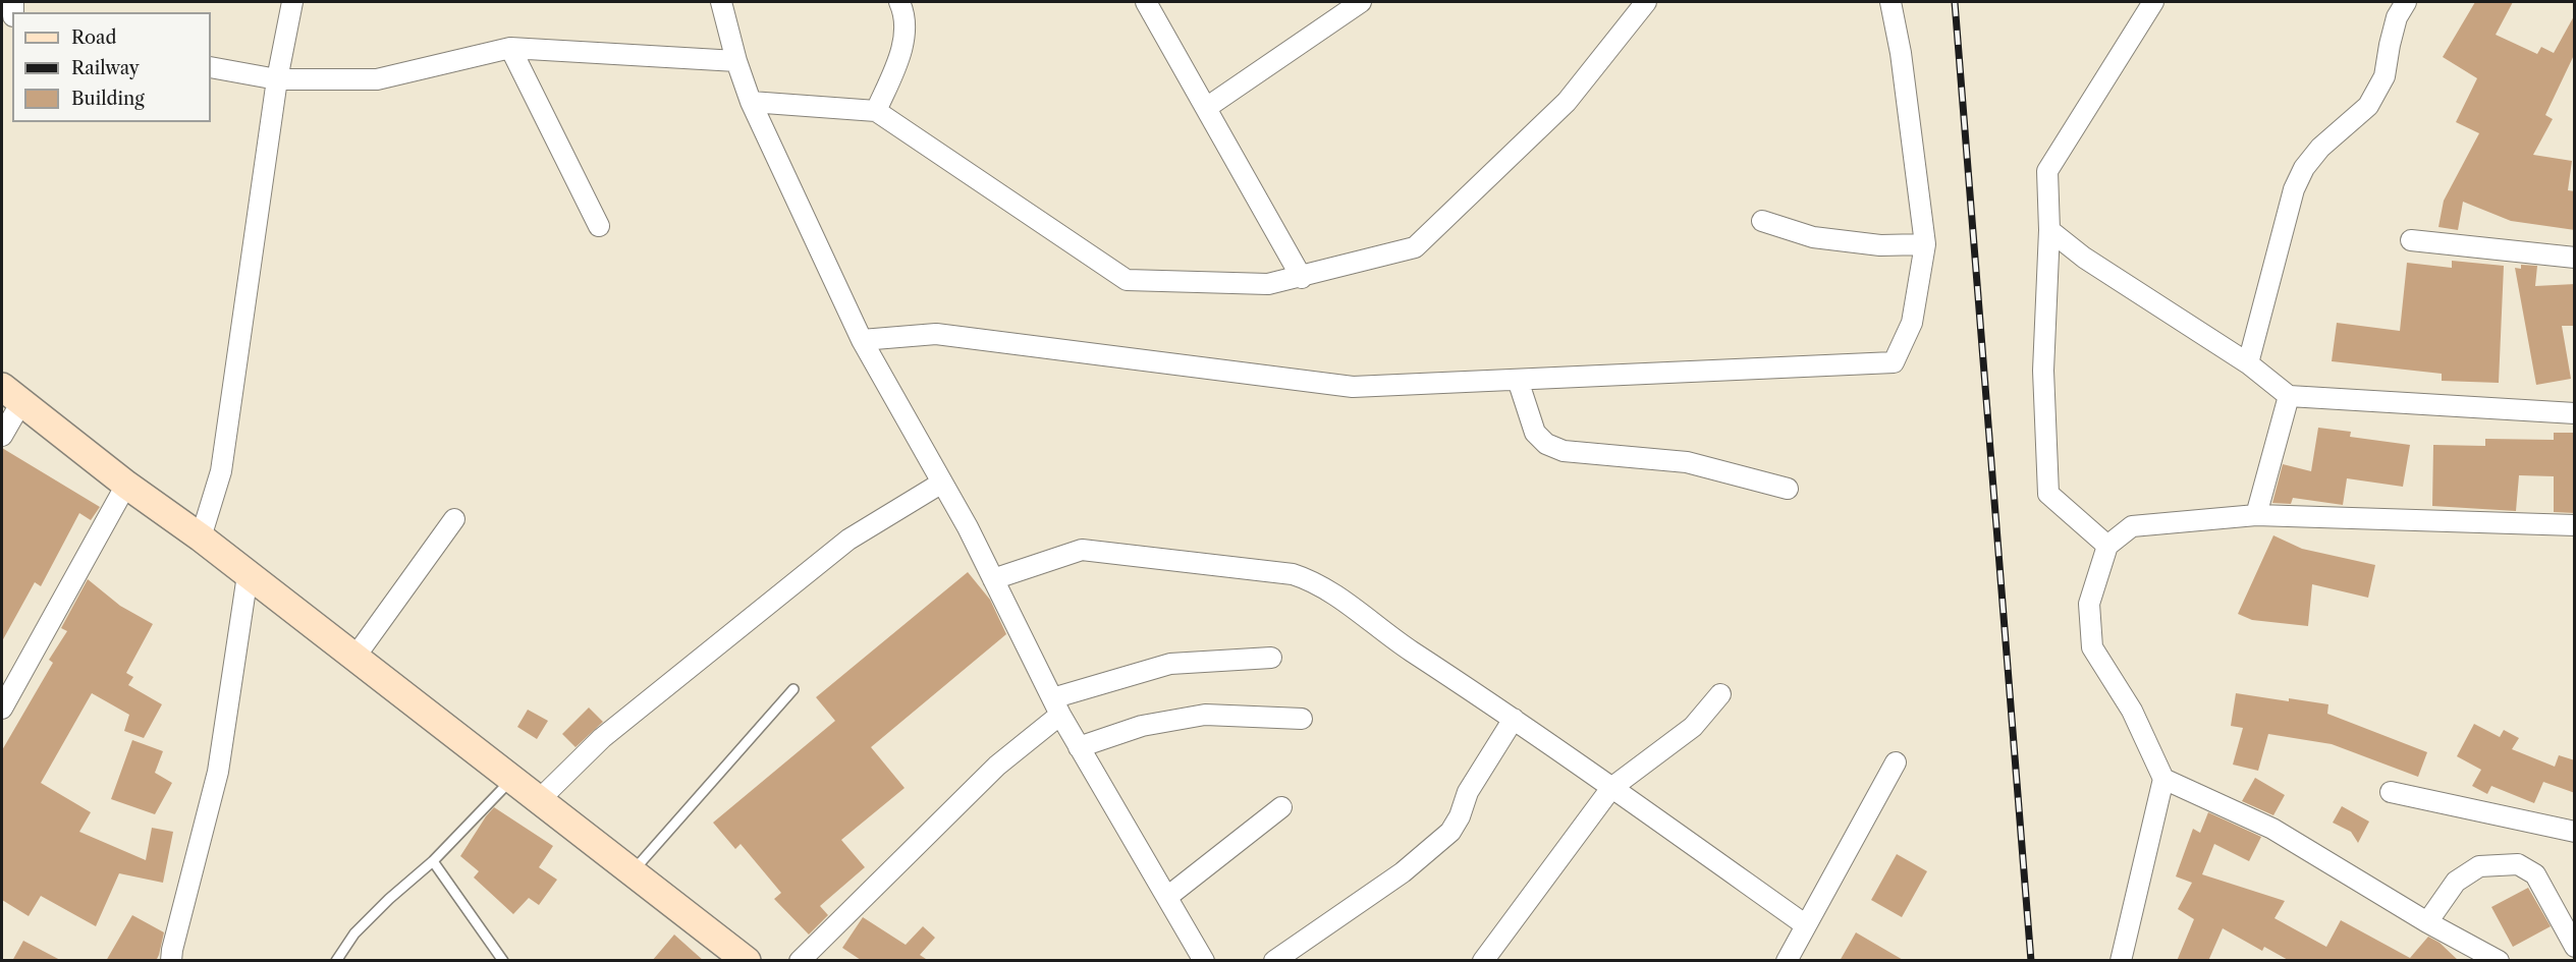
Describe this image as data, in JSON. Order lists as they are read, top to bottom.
{
  "legend": ["Road", "Railway", "Building"]
}
